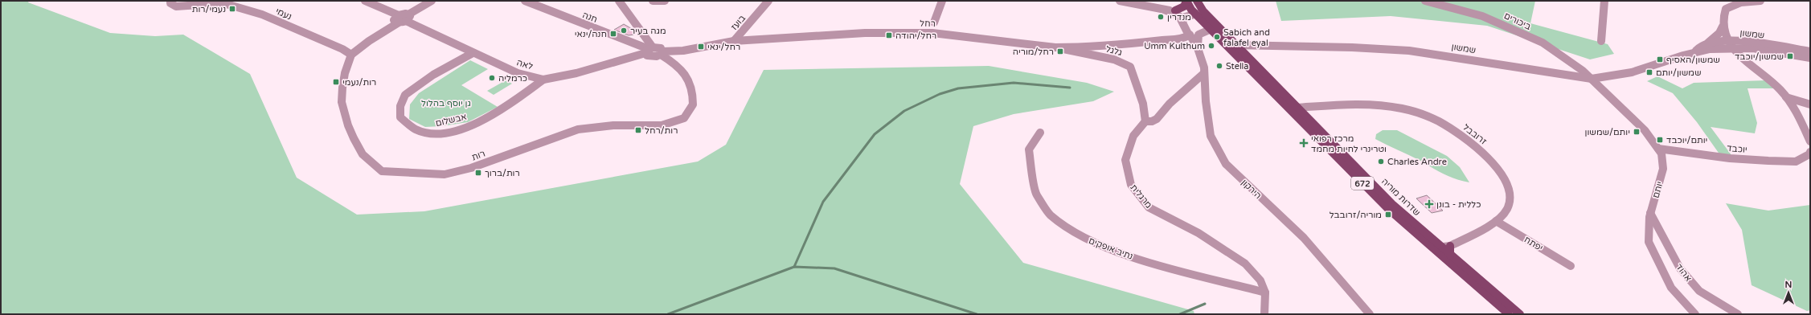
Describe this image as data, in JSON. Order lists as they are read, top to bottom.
{
  "streets": {
    "main road": ["672", "שדרות מוריה"],
    "street": [
      "נעמי",
      "חנה",
      "ביכורים",
      "בועז",
      "רחל",
      "שמשון",
      "גלגל",
      "לאה",
      "אבשלום",
      "זרובבל",
      "יוכבד",
      "רות",
      "הירקון",
      "יותם",
      "מרגלית",
      "יפתח",
      "נתיב אופקים",
      "אהוד"
    ]
  },
  "crossings": [
    ["נעמי", "רות"],
    ["חנה", "רחל"],
    ["חנה", "לאה"],
    ["ביכורים", "שמשון"],
    ["ביכורים", "יותם"],
    ["בועז", "רחל"],
    ["רחל", "גלגל"],
    ["רחל", "לאה"],
    ["רחל", "רות"],
    ["רחל", "הירקון"],
    ["שמשון", "יותם"],
    ["שמשון", "שדרות מוריה"],
    ["גלגל", "מרגלית"],
    ["לאה", "אבשלום"],
    ["זרובבל", "שדרות מוריה"],
    ["זרובבל", "יפתח"],
    ["יוכבד", "יותם"],
    ["הירקון", "מרגלית"],
    ["יותם", "אהוד"],
    ["מרגלית", "נתיב אופקים"]
  ],
  "parks": ["גן יוסף בהלול"],
  "places": {
    "transit": [
      "נעמי/רות",
      "חנה/ינאי",
      "רחל/יהודה",
      "רחל/ינאי",
      "רחל/מוריה",
      "שמשון/יוכבד",
      "שמשון/האסיף",
      "שמשון/יותם",
      "רות/נעמי",
      "רות/רחל",
      "יותם/שמשון",
      "יותם/יוכבד",
      "רות/ברוך",
      "מוריה/זרובבל"
    ],
    "other": [
      "מנדרין",
      "מגה בעיר",
      "Sabich and falafel eyal",
      "Umm Kulthum",
      "Stella",
      "כרמליה",
      "Charles Andre"
    ],
    "health": ["מרכז רפואי וטרינרי לחיות מחמד", "כללית - בונן"]
  },
  "north": "top"
}
